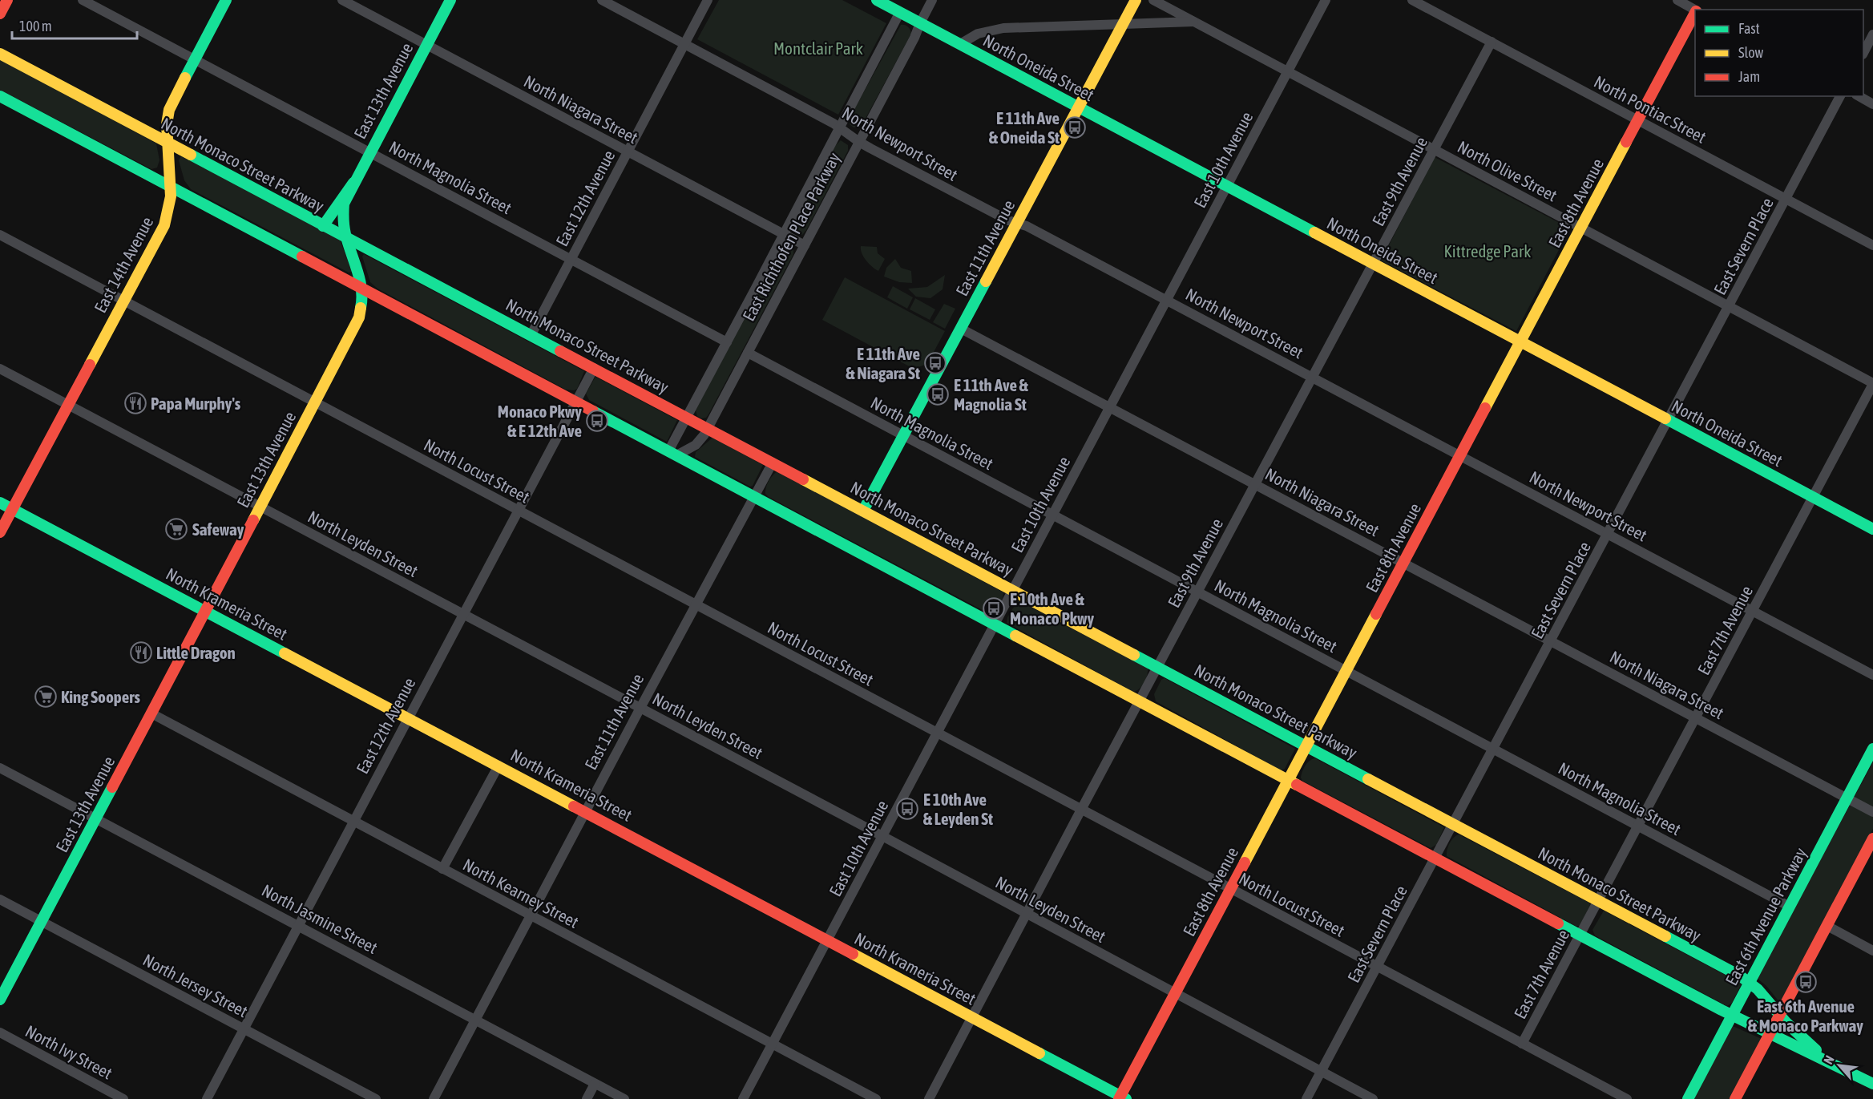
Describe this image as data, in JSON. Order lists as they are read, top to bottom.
{
  "streets": {
    "main road": [
      "North Oneida Street",
      "East 13th Avenue",
      "North Monaco Street Parkway",
      "East 8th Avenue",
      "East 11th Avenue",
      "East 14th Avenue",
      "North Krameria Street",
      "East 6th Avenue Parkway"
    ],
    "street": [
      "North Niagara Street",
      "North Pontiac Street",
      "North Newport Street",
      "East 10th Avenue",
      "North Olive Street",
      "North Magnolia Street",
      "East 9th Avenue",
      "East 12th Avenue",
      "East Richthofen Place Parkway",
      "East Severn Place",
      "North Locust Street",
      "North Leyden Street",
      "East 7th Avenue",
      "North Kearney Street",
      "North Jasmine Street",
      "North Jersey Street",
      "North Ivy Street"
    ]
  },
  "crossings": [
    ["North Oneida Street", "East 10th Avenue"],
    ["North Oneida Street", "East 9th Avenue"],
    ["North Oneida Street", "East 8th Avenue"],
    ["North Oneida Street", "East Richthofen Place Parkway"],
    ["North Oneida Street", "East Severn Place"],
    ["North Oneida Street", "East 11th Avenue"],
    ["North Oneida Street", "East 7th Avenue"],
    ["East 13th Avenue", "North Niagara Street"],
    ["East 13th Avenue", "North Monaco Street Parkway"],
    ["East 13th Avenue", "North Magnolia Street"],
    ["East 13th Avenue", "North Locust Street"],
    ["East 13th Avenue", "North Leyden Street"],
    ["East 13th Avenue", "North Krameria Street"],
    ["East 13th Avenue", "North Kearney Street"],
    ["East 13th Avenue", "North Jasmine Street"],
    ["East 13th Avenue", "North Jersey Street"],
    ["North Niagara Street", "East 10th Avenue"],
    ["North Niagara Street", "East 9th Avenue"],
    ["North Niagara Street", "East 12th Avenue"],
    ["North Niagara Street", "East 8th Avenue"],
    ["North Niagara Street", "East Richthofen Place Parkway"],
    ["North Niagara Street", "East Severn Place"],
    ["North Niagara Street", "East 11th Avenue"],
    ["North Niagara Street", "East 7th Avenue"],
    ["North Niagara Street", "East 6th Avenue Parkway"],
    ["North Pontiac Street", "East 9th Avenue"],
    ["North Pontiac Street", "East 8th Avenue"],
    ["North Pontiac Street", "East Severn Place"],
    ["North Newport Street", "East 10th Avenue"],
    ["North Newport Street", "East 9th Avenue"],
    ["North Newport Street", "East 12th Avenue"],
    ["North Newport Street", "East 8th Avenue"],
    ["North Newport Street", "East Richthofen Place Parkway"],
    ["North Newport Street", "East Severn Place"],
    ["North Newport Street", "East 11th Avenue"],
    ["North Newport Street", "East 7th Avenue"],
    ["East 10th Avenue", "North Monaco Street Parkway"],
    ["East 10th Avenue", "North Olive Street"],
    ["East 10th Avenue", "North Magnolia Street"],
    ["East 10th Avenue", "North Locust Street"],
    ["East 10th Avenue", "North Leyden Street"],
    ["East 10th Avenue", "North Krameria Street"],
    ["East 10th Avenue", "North Kearney Street"],
    ["North Monaco Street Parkway", "East 9th Avenue"],
    ["North Monaco Street Parkway", "East 12th Avenue"],
    ["North Monaco Street Parkway", "East 8th Avenue"],
    ["North Monaco Street Parkway", "East Richthofen Place Parkway"],
    ["North Monaco Street Parkway", "East Severn Place"],
    ["North Monaco Street Parkway", "East 11th Avenue"],
    ["North Monaco Street Parkway", "East 14th Avenue"],
    ["North Monaco Street Parkway", "East 7th Avenue"],
    ["North Monaco Street Parkway", "East 6th Avenue Parkway"],
    ["North Olive Street", "East 9th Avenue"],
    ["North Olive Street", "East 8th Avenue"],
    ["North Olive Street", "East Severn Place"],
    ["North Olive Street", "East 7th Avenue"],
    ["North Magnolia Street", "East 9th Avenue"],
    ["North Magnolia Street", "East 12th Avenue"],
    ["North Magnolia Street", "East 8th Avenue"],
    ["North Magnolia Street", "East Richthofen Place Parkway"],
    ["North Magnolia Street", "East Severn Place"],
    ["North Magnolia Street", "East 11th Avenue"],
    ["North Magnolia Street", "East 14th Avenue"],
    ["North Magnolia Street", "East 7th Avenue"],
    ["North Magnolia Street", "East 6th Avenue Parkway"],
    ["East 9th Avenue", "North Locust Street"],
    ["East 9th Avenue", "North Leyden Street"],
    ["East 9th Avenue", "North Krameria Street"],
    ["East 12th Avenue", "North Locust Street"],
    ["East 12th Avenue", "North Leyden Street"],
    ["East 12th Avenue", "North Krameria Street"],
    ["East 12th Avenue", "North Kearney Street"],
    ["East 12th Avenue", "North Jasmine Street"],
    ["East 12th Avenue", "North Jersey Street"],
    ["East 8th Avenue", "North Locust Street"],
    ["East 8th Avenue", "North Leyden Street"],
    ["East 8th Avenue", "North Krameria Street"],
    ["East Severn Place", "North Locust Street"],
    ["East Severn Place", "North Leyden Street"],
    ["East 11th Avenue", "North Locust Street"],
    ["East 11th Avenue", "North Leyden Street"],
    ["East 11th Avenue", "North Krameria Street"],
    ["East 11th Avenue", "North Kearney Street"],
    ["East 11th Avenue", "North Jasmine Street"],
    ["East 14th Avenue", "North Locust Street"],
    ["East 14th Avenue", "North Leyden Street"],
    ["East 14th Avenue", "North Krameria Street"],
    ["North Locust Street", "East 7th Avenue"]
  ],
  "parks": ["Montclair Park", "Kittredge Park"],
  "places": {
    "bus stop": [
      "E 11th Ave & Oneida St",
      "E 11th Ave & Niagara St",
      "E 11th Ave & Magnolia St",
      "Monaco Pkwy & E 12th Ave",
      "E 10th Ave & Monaco Pkwy",
      "E 10th Ave & Leyden St",
      "East 6th Avenue & Monaco Parkway"
    ],
    "restaurant": ["Papa Murphy's", "Little Dragon"],
    "supermarket": ["Safeway", "King Soopers"]
  },
  "legend": ["Fast", "Slow", "Jam"],
  "scale_bar": "100 m",
  "north": "top left"
}
